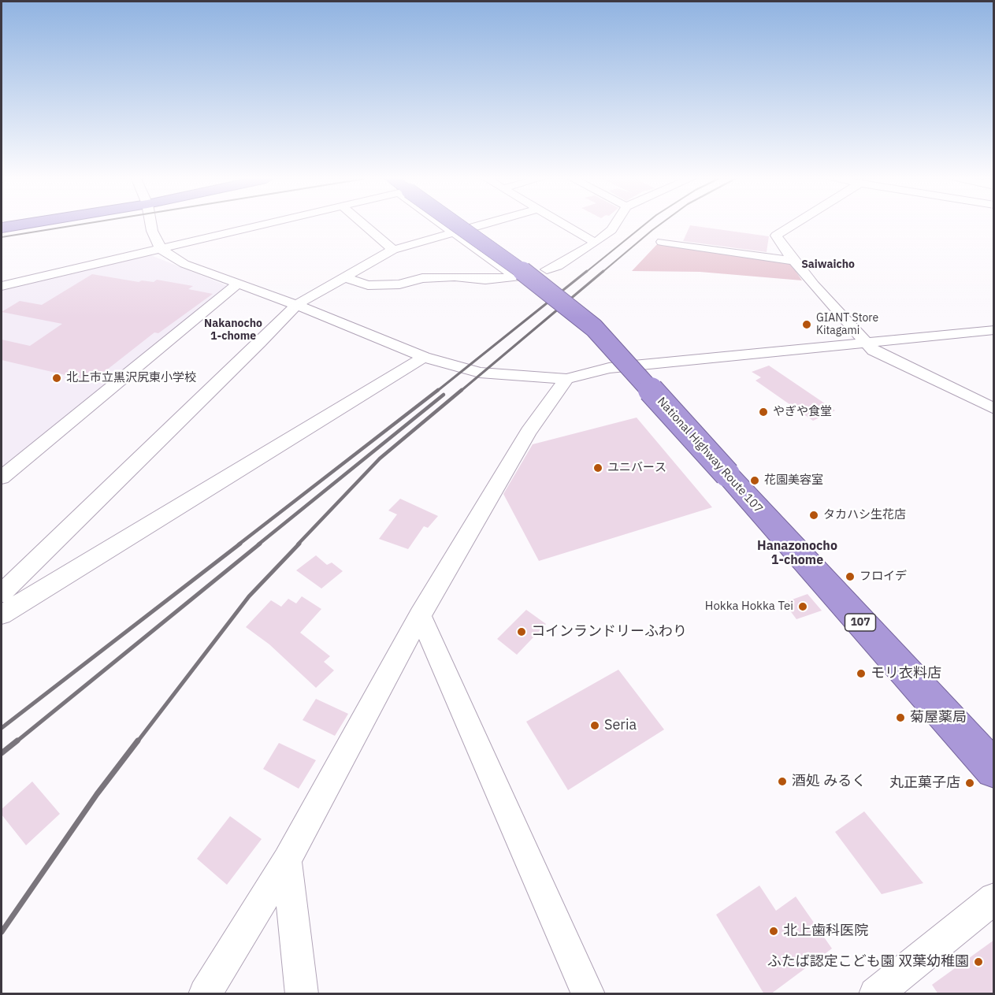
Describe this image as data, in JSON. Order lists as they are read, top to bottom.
{
  "streets": {
    "highway": ["National Highway Route 107", "107"]
  },
  "districts": ["Saiwaicho", "Nakanocho 1-chome", "Hanazonocho 1-chome"],
  "places": [
    "GIANT Store Kitagami",
    "北上市立黒沢尻東小学校",
    "やぎや食堂",
    "ユニバース",
    "花園美容室",
    "タカハシ生花店",
    "フロイデ",
    "Hokka Hokka Tei",
    "コインランドリーふわり",
    "モリ衣料店",
    "菊屋薬局",
    "Seria",
    "酒処 みるく",
    "丸正菓子店",
    "北上歯科医院",
    "ふたば認定こども園 双葉幼稚園"
  ]
}
